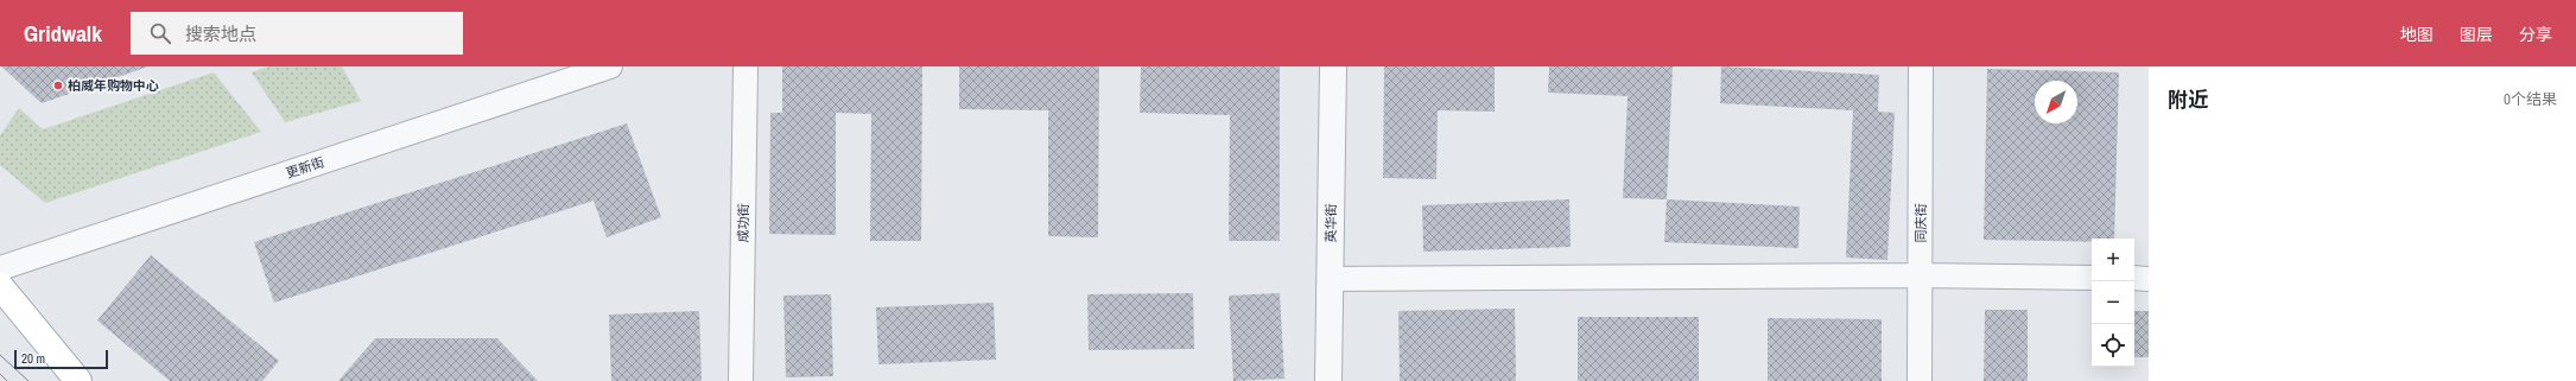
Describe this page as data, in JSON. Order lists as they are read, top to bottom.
{
  "streets": {
    "street": [
      "更新街",
      "成功街",
      "英华街",
      "同庆街"
    ]
  },
  "places": ["柏威年购物中心"],
  "scale_bar": "20 m",
  "north": "bottom left",
  "page": {
    "header": "Gridwalk",
    "search": "搜索地点",
    "nav": ["地图", "图层", "分享"],
    "heading": ["附近", "0个结果"],
    "map_buttons": ["+", "−"],
    "scale": "20 m"
  }
}
